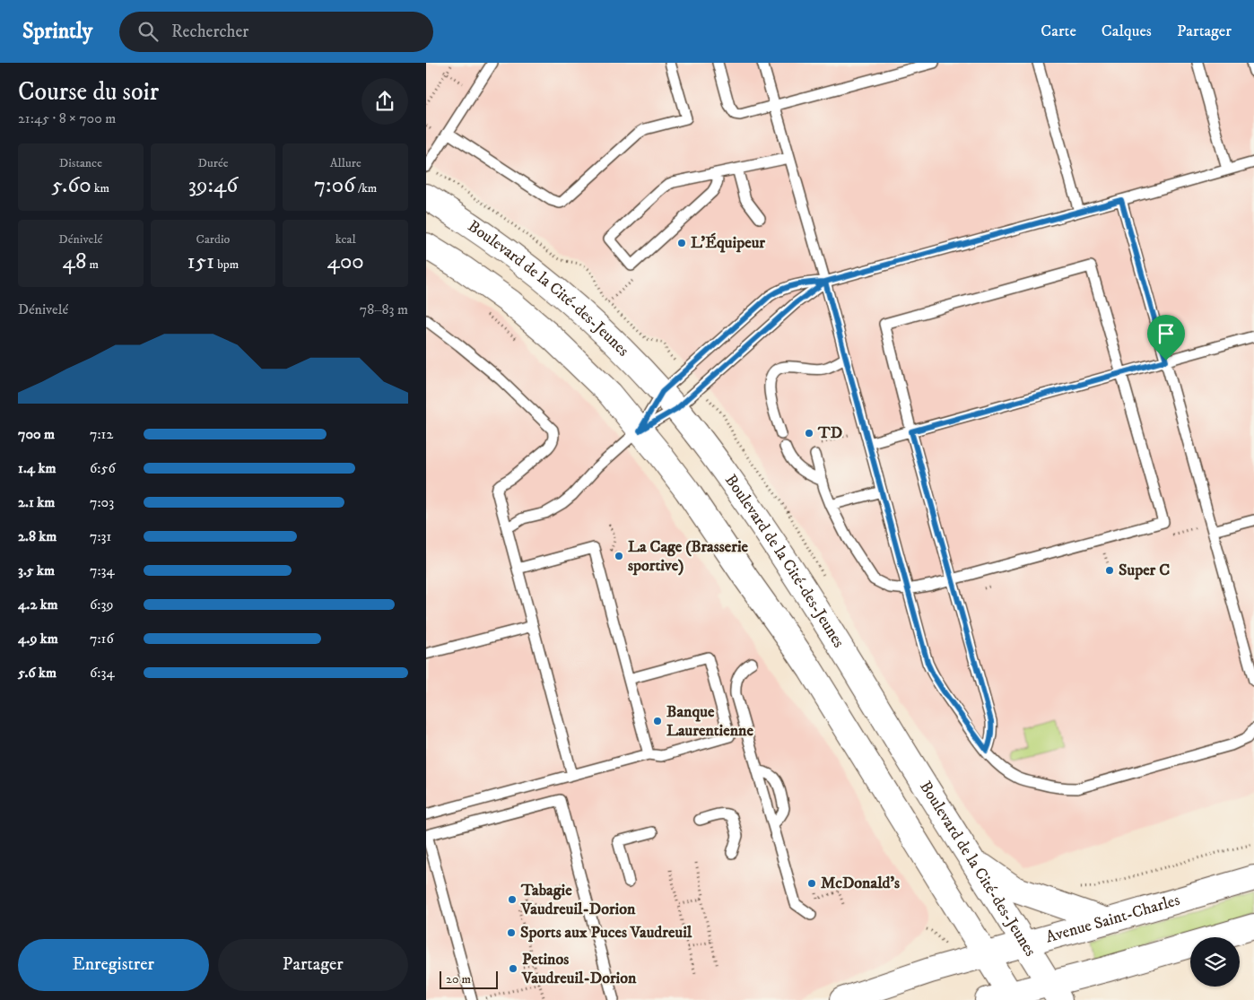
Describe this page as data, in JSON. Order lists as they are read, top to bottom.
{
  "streets": {
    "main road": ["Boulevard de la Cité-des-Jeunes", "Avenue Saint-Charles"]
  },
  "crossings": [
    ["Boulevard de la Cité-des-Jeunes", "Avenue Saint-Charles"]
  ],
  "places": [
    "L'Équipeur",
    "TD",
    "La Cage (Brasserie sportive)",
    "Super C",
    "Banque Laurentienne",
    "McDonald's",
    "Tabagie Vaudreuil-Dorion",
    "Sports aux Puces Vaudreuil",
    "Petinos Vaudreuil-Dorion"
  ],
  "scale_bar": "20 m",
  "page": {
    "header": "Sprintly",
    "search": "Rechercher",
    "nav": ["Carte", "Calques", "Partager"],
    "heading": ["Course du soir", "21:45 · 8 × 700 m"],
    "stats": [
      ["Distance", "5.60 km"],
      ["Durée", "39:46"],
      ["Allure", "7:06 /km"],
      ["Dénivelé", "48 m"],
      ["Cardio", "151 bpm"],
      ["kcal", "400"]
    ],
    "chart": ["Dénivelé", "78–83 m"],
    "list": [
      {
        "name": "700 m",
        "note": "7:12"
      },
      {
        "name": "1.4 km",
        "note": "6:56"
      },
      {
        "name": "2.1 km",
        "note": "7:03"
      },
      {
        "name": "2.8 km",
        "note": "7:31"
      },
      {
        "name": "3.5 km",
        "note": "7:34"
      },
      {
        "name": "4.2 km",
        "note": "6:39"
      },
      {
        "name": "4.9 km",
        "note": "7:16"
      },
      {
        "name": "5.6 km",
        "note": "6:34"
      }
    ],
    "buttons": ["Enregistrer", "Partager"],
    "scale": "20 m"
  }
}
